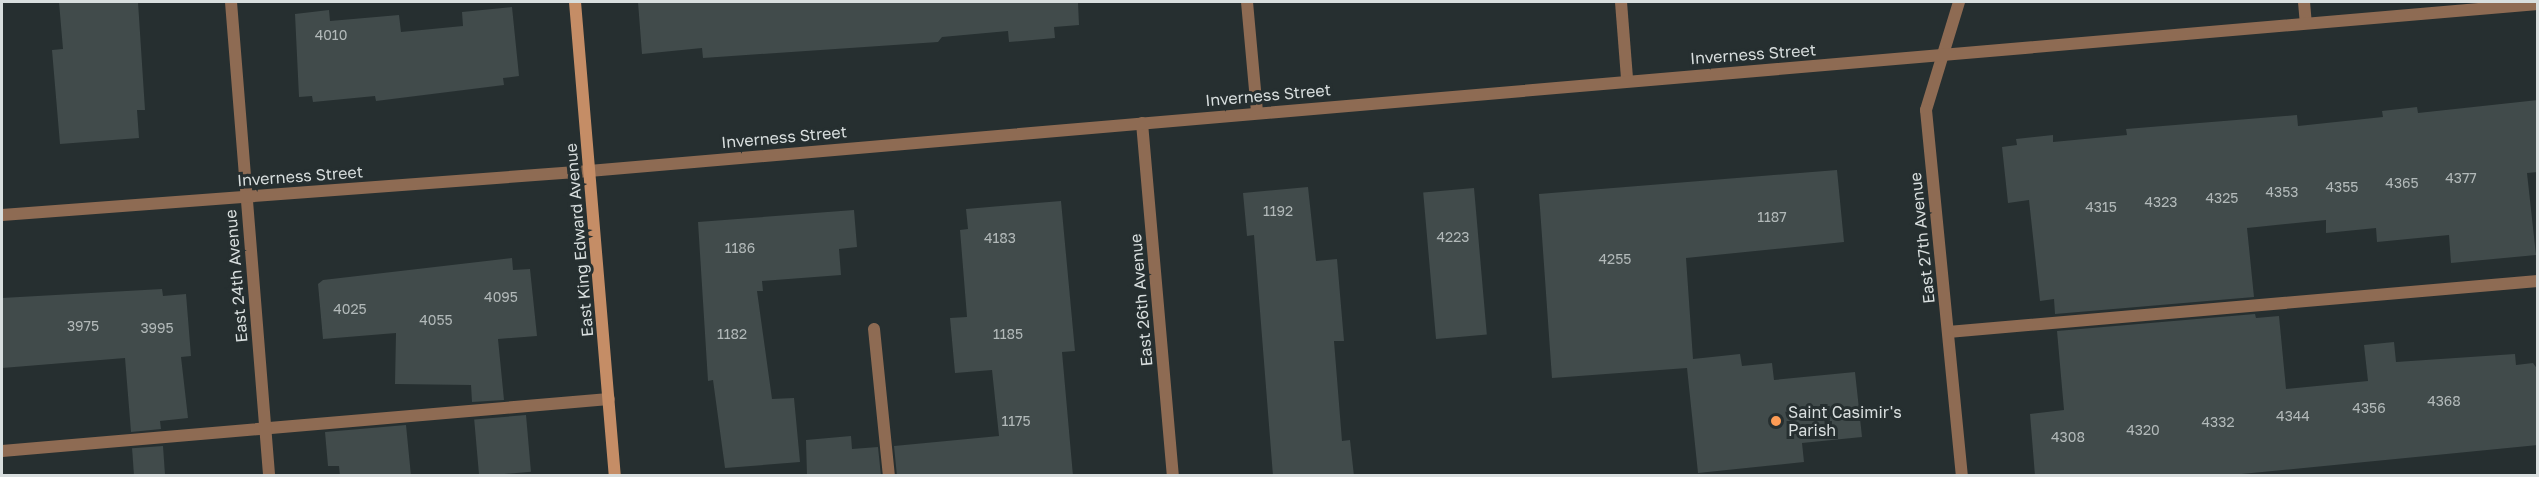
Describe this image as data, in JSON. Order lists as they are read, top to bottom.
{
  "streets": {
    "main road": ["East King Edward Avenue"],
    "street": [
      "Inverness Street",
      "East 27th Avenue",
      "East 24th Avenue",
      "East 26th Avenue"
    ]
  },
  "crossings": [
    ["Inverness Street", "East 27th Avenue"],
    ["Inverness Street", "East King Edward Avenue"],
    ["Inverness Street", "East 24th Avenue"],
    ["Inverness Street", "East 26th Avenue"]
  ],
  "places": ["Saint Casimir's Parish"],
  "house_numbers": [
    "4010",
    "4377",
    "4365",
    "4355",
    "4353",
    "4325",
    "4323",
    "4315",
    "1192",
    "1187",
    "4223",
    "4183",
    "1186",
    "4255",
    "4095",
    "4025",
    "4055",
    "3975",
    "3995",
    "1182",
    "1185",
    "4368",
    "4356",
    "4344",
    "1175",
    "4332",
    "4320",
    "4308"
  ]
}
